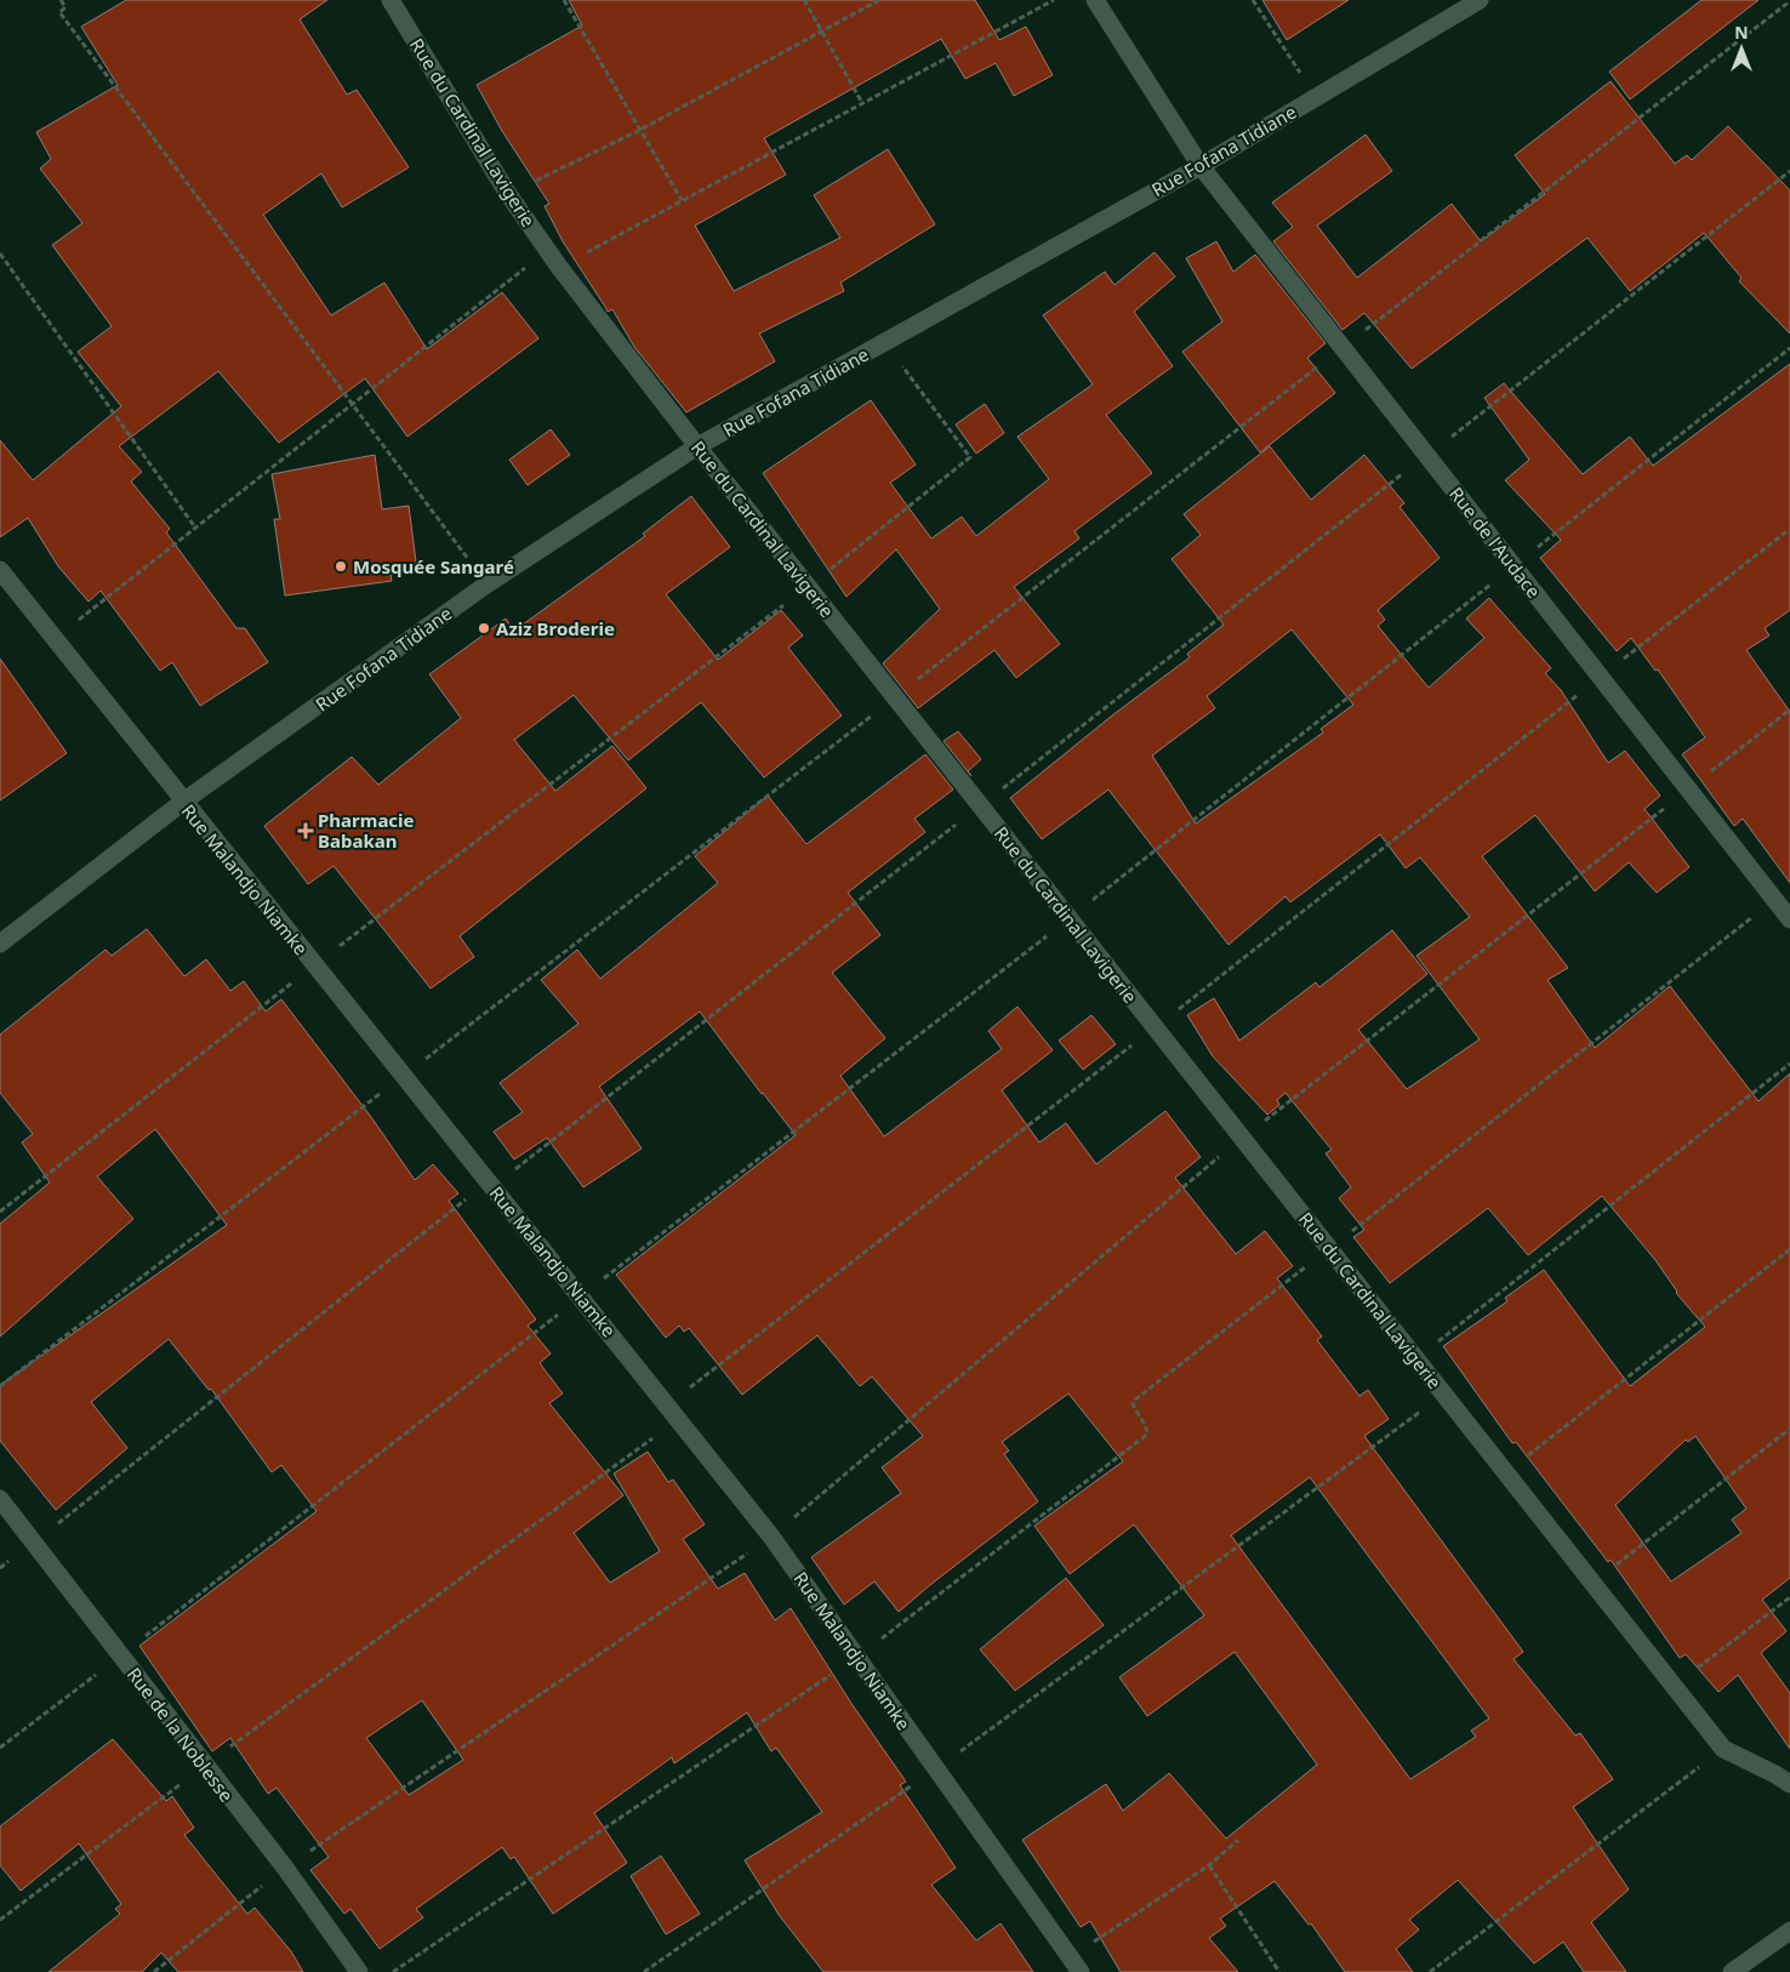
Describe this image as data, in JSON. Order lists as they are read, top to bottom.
{
  "streets": {
    "street": [
      "Rue du Cardinal Lavigerie",
      "Rue Fofana Tidiane",
      "Rue de l'Audace",
      "Rue Malandjo Niamke",
      "Rue de la Noblesse"
    ]
  },
  "crossings": [
    ["Rue du Cardinal Lavigerie", "Rue Fofana Tidiane"],
    ["Rue Fofana Tidiane", "Rue de l'Audace"],
    ["Rue Fofana Tidiane", "Rue Malandjo Niamke"]
  ],
  "places": {
    "other": ["Mosquée Sangaré", "Aziz Broderie"],
    "health": ["Pharmacie Babakan"]
  },
  "north": "top"
}
